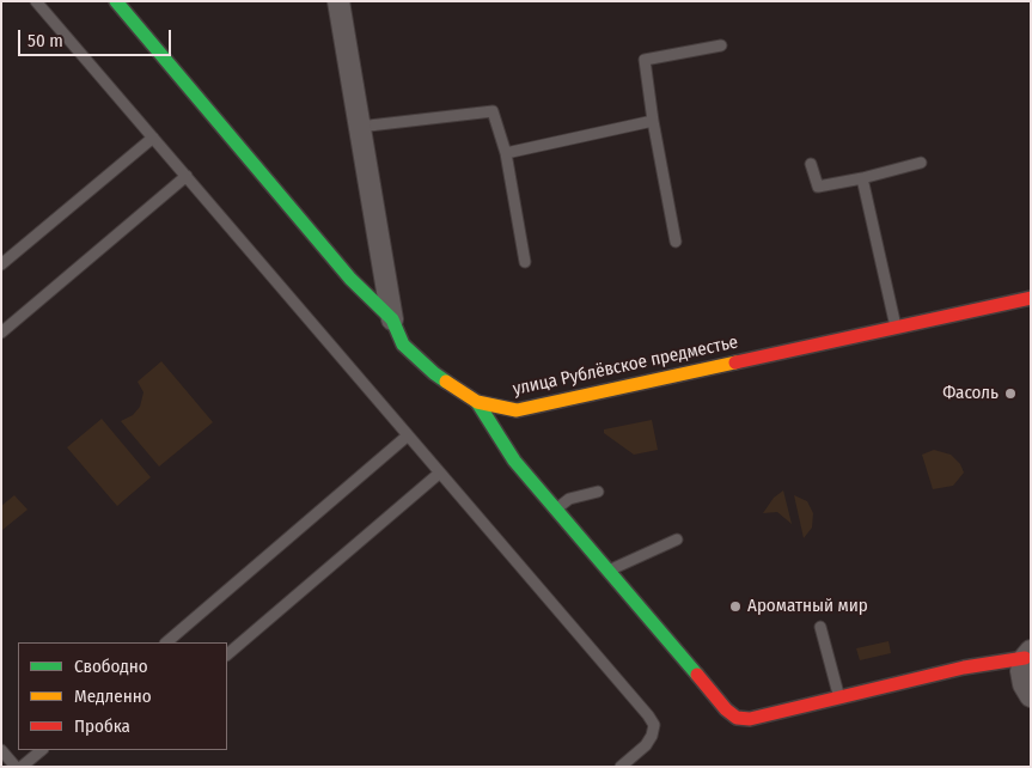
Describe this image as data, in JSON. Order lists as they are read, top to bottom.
{
  "streets": {
    "street": ["улица Рублёвское предместье"]
  },
  "places": ["Фасоль", "Ароматный мир"],
  "legend": ["Свободно", "Медленно", "Пробка"],
  "scale_bar": "50 m"
}
